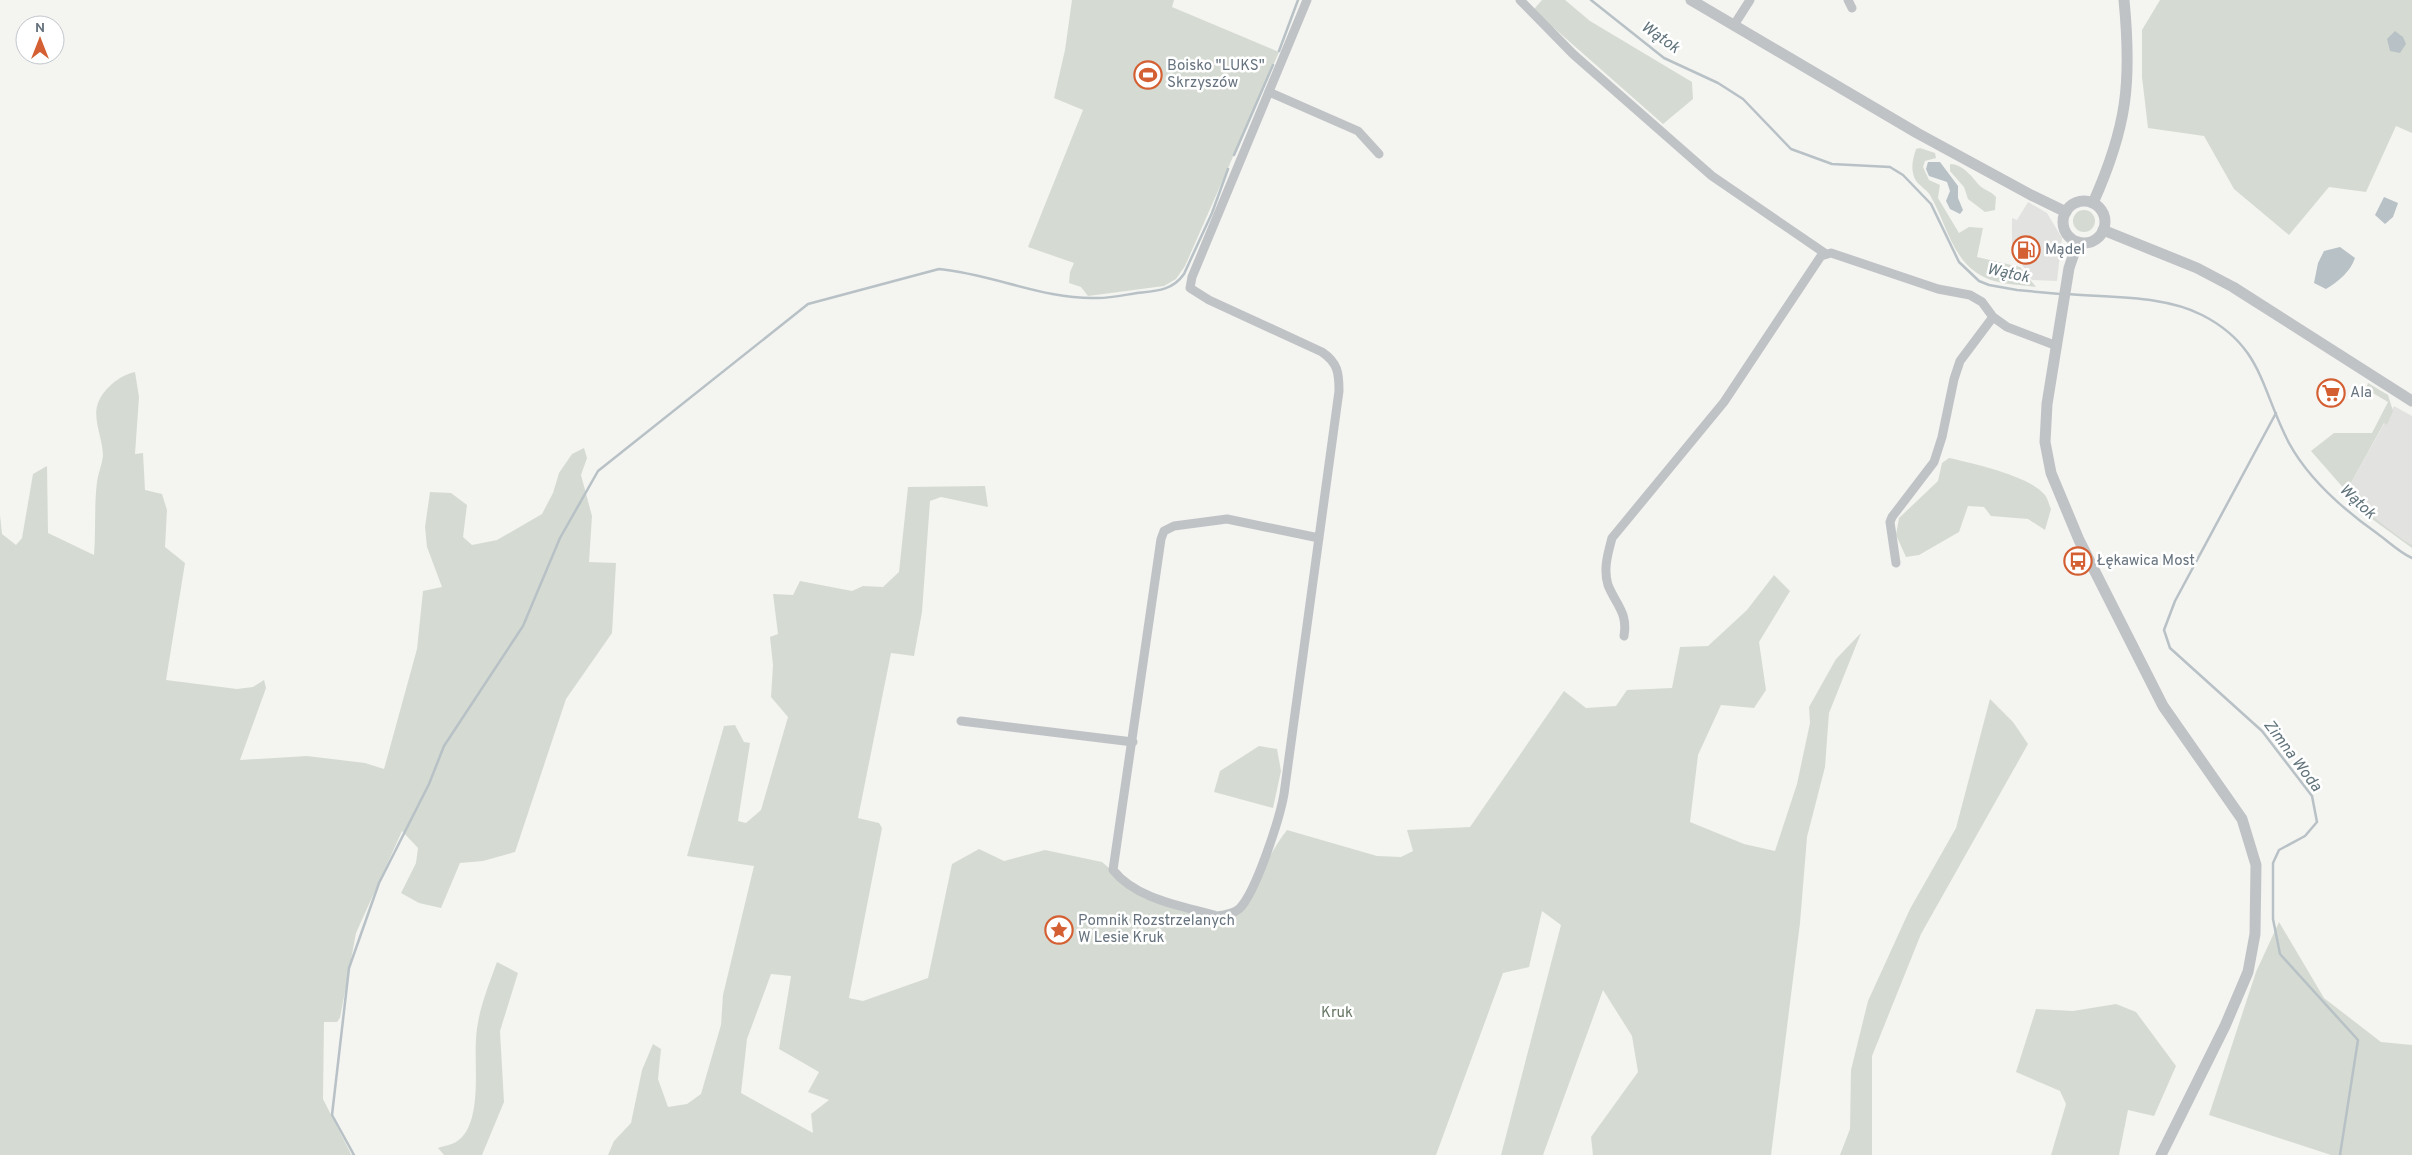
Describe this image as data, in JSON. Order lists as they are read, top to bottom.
{
  "water": ["Wątok", "Zimna Woda"],
  "parks": ["Kruk"],
  "places": {
    "sports": ["Boisko \"LUKS\" Skrzyszów"],
    "fuel station": ["Mądel"],
    "supermarket": ["Ala"],
    "bus stop": ["Łękawica Most"],
    "place": ["Pomnik Rozstrzelanych W Lesie Kruk"]
  },
  "north": "top"
}
